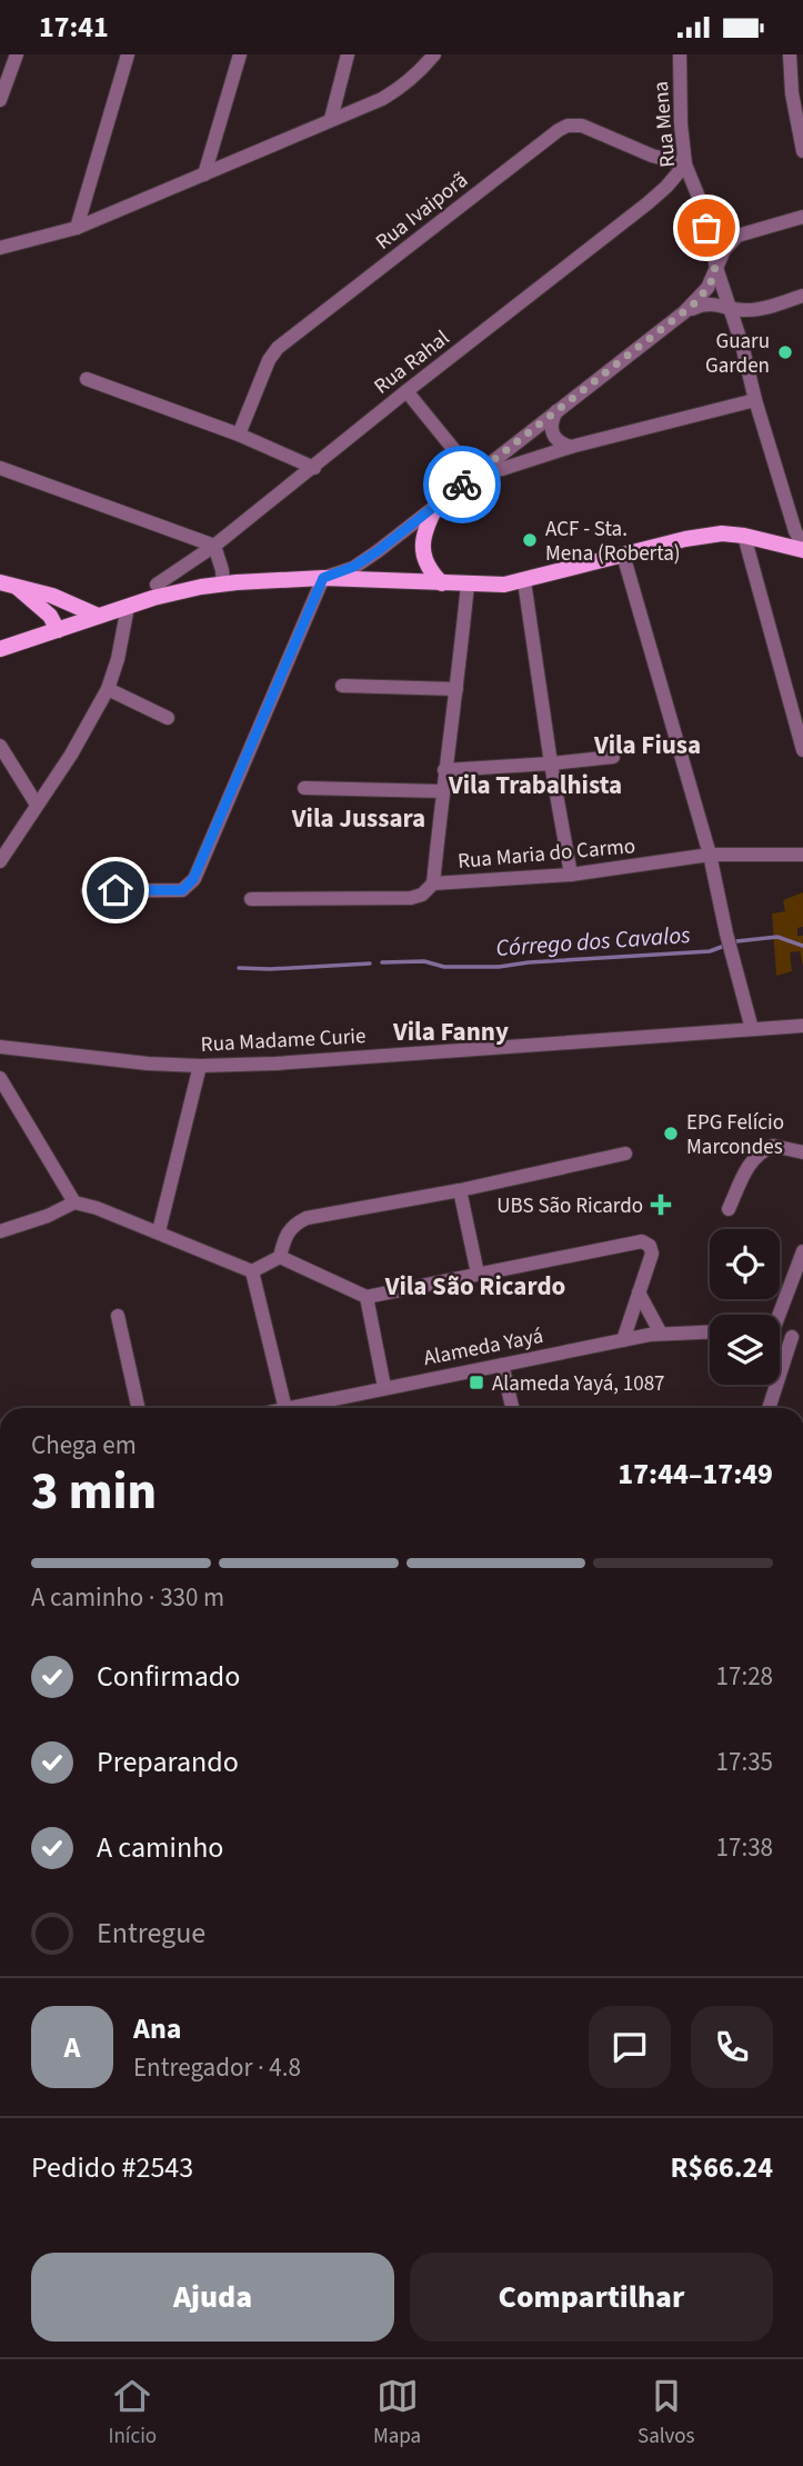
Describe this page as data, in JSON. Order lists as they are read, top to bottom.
{
  "streets": {
    "street": [
      "Rua Mena",
      "Rua Ivaiporã",
      "Rua Rahal",
      "Rua Maria do Carmo",
      "Rua Madame Curie",
      "Alameda Yayá"
    ]
  },
  "crossings": [
    ["Rua Mena", "Rua Ivaiporã"],
    ["Rua Mena", "Rua Rahal"],
    ["Rua Ivaiporã", "Rua Rahal"]
  ],
  "districts": [
    "Vila Fiusa",
    "Vila Trabalhista",
    "Vila Jussara",
    "Vila Fanny",
    "Vila São Ricardo"
  ],
  "water": ["Córrego dos Cavalos"],
  "places": {
    "other": ["Guaru Garden", "ACF - Sta. Mena (Roberta)", "EPG Felício Marcondes"],
    "health": ["UBS São Ricardo"],
    "transit": ["Alameda Yayá, 1087"]
  },
  "page": {
    "status": "17:41",
    "heading": ["3 min", "Chega em", "17:44–17:49"],
    "panel": [
      "Ana",
      "Entregador · 4.8",
      "Pedido #2543",
      "R$66.24"
    ],
    "bar": "A caminho · 330 m",
    "list": [
      ["Confirmado", "17:28"],
      ["Preparando", "17:35"],
      ["A caminho", "17:38"],
      "Entregue"
    ],
    "round": "A",
    "buttons": ["Ajuda", "Compartilhar"],
    "tabs": ["Início", "Mapa", "Salvos"]
  }
}
